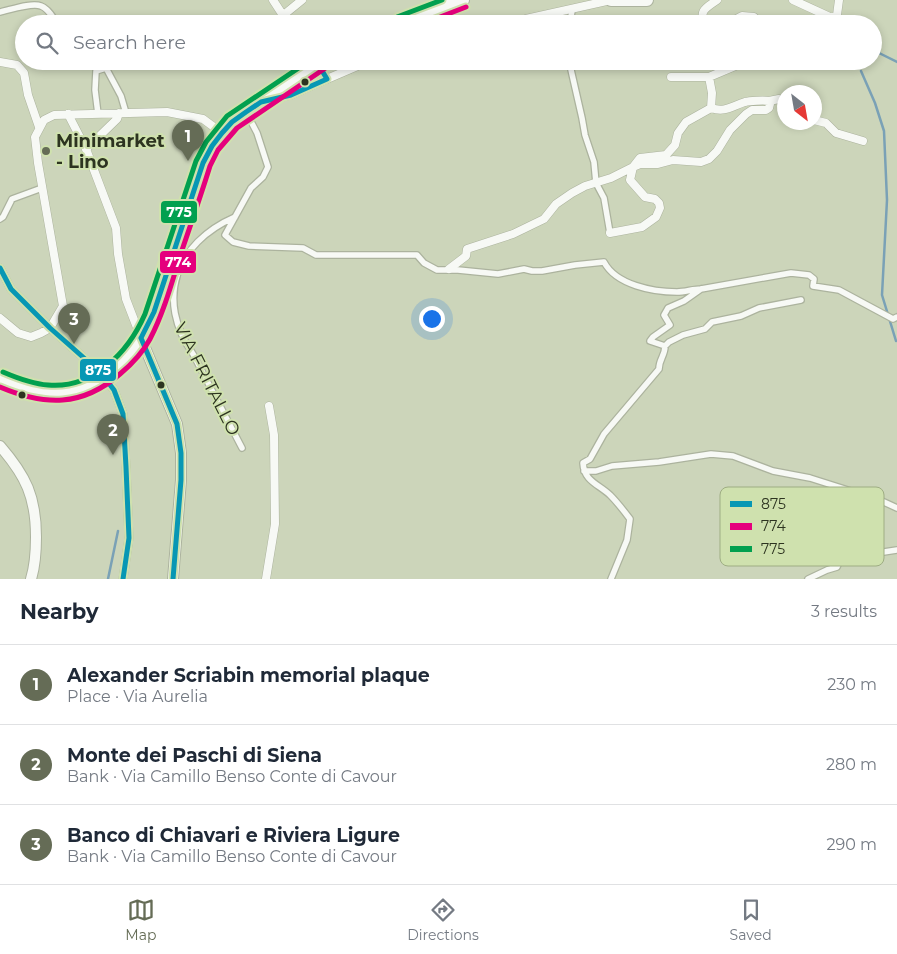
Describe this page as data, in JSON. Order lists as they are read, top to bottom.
{
  "streets": {
    "street": ["VIA FRITALLO"]
  },
  "places": ["Minimarket - Lino"],
  "lines": ["transit line 775", "transit line 774", "transit line 875"],
  "legend": ["875", "774", "775"],
  "north": "bottom right",
  "page": {
    "search": "Search here",
    "pins": ["1", "3", "2"],
    "heading": ["Nearby", "3 results"],
    "list": [
      {
        "mark": "1",
        "name": "Alexander Scriabin memorial plaque",
        "note": "Place · Via Aurelia",
        "value": "230 m"
      },
      {
        "mark": "2",
        "name": "Monte dei Paschi di Siena",
        "note": "Bank · Via Camillo Benso Conte di Cavour",
        "value": "280 m"
      },
      {
        "mark": "3",
        "name": "Banco di Chiavari e Riviera Ligure",
        "note": "Bank · Via Camillo Benso Conte di Cavour",
        "value": "290 m"
      }
    ],
    "nav": ["Map", "Directions", "Saved"]
  }
}
